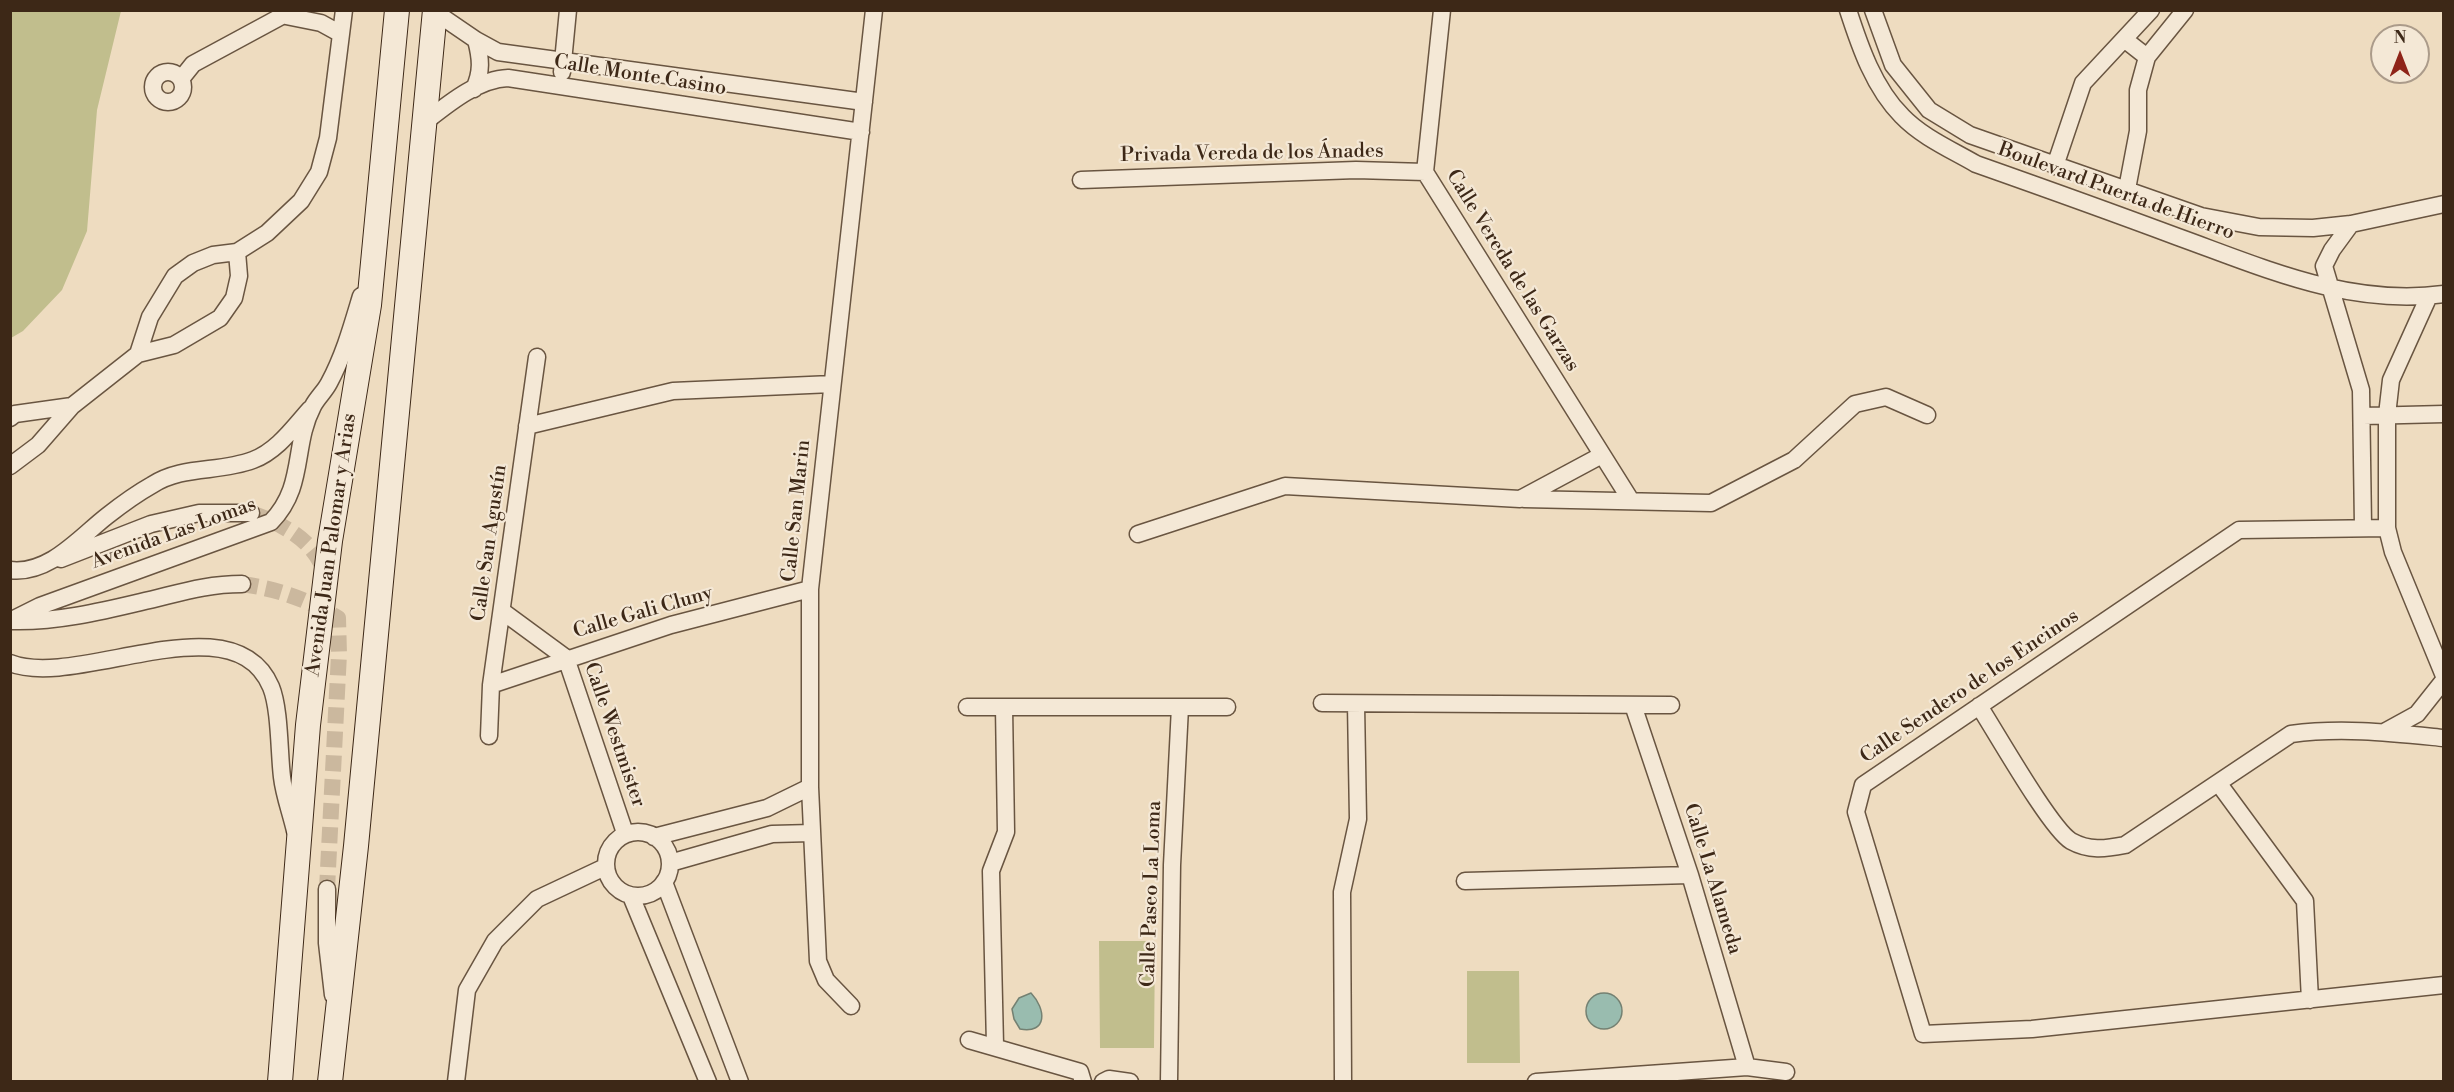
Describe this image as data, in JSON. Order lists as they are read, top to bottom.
{
  "streets": {
    "main road": ["Avenida Juan Palomar y Arias"],
    "street": [
      "Calle Monte Casino",
      "Privada Vereda de los Ánades",
      "Boulevard Puerta de Hierro",
      "Calle Vereda de las Garzas",
      "Calle San Marin",
      "Avenida Las Lomas",
      "Calle San Agustín",
      "Calle Gali Cluny",
      "Calle Sendero de los Encinos",
      "Calle Westmister",
      "Calle La Alameda",
      "Calle Paseo La Loma"
    ]
  },
  "crossings": [
    ["Calle Monte Casino", "Calle San Marin"],
    ["Privada Vereda de los Ánades", "Calle Vereda de las Garzas"],
    ["Calle San Marin", "Calle Gali Cluny"],
    ["Avenida Las Lomas", "Avenida Juan Palomar y Arias"],
    ["Calle San Agustín", "Calle Gali Cluny"],
    ["Calle San Agustín", "Calle Westmister"],
    ["Calle Gali Cluny", "Calle Westmister"]
  ],
  "north": "top"
}
